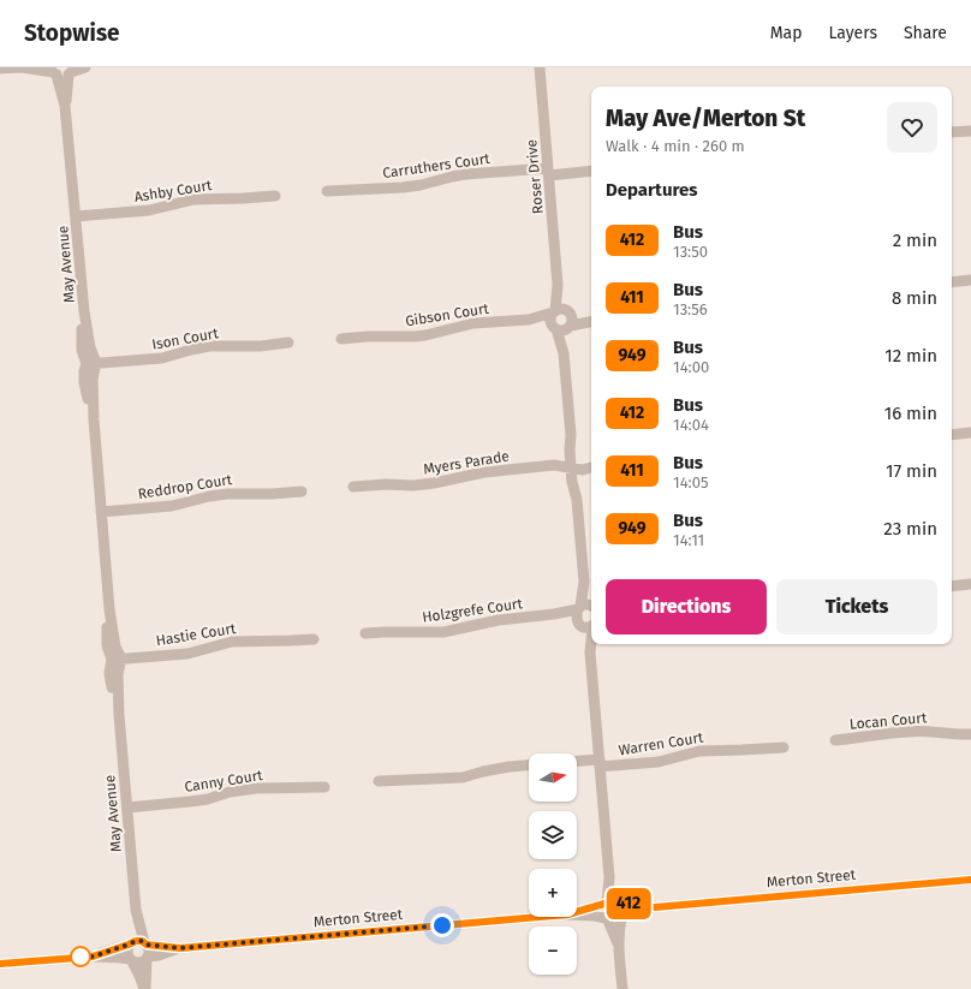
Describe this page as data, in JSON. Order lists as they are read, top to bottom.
{
  "streets": {
    "street": [
      "Carruthers Court",
      "Roser Drive",
      "Ashby Court",
      "May Avenue",
      "Gibson Court",
      "Ison Court",
      "Myers Parade",
      "Reddrop Court",
      "Holzgrefe Court",
      "Hastie Court",
      "Locan Court",
      "Warren Court",
      "Canny Court",
      "Merton Street"
    ]
  },
  "crossings": [
    ["Carruthers Court", "Roser Drive"],
    ["Roser Drive", "Gibson Court"],
    ["Ashby Court", "May Avenue"],
    ["May Avenue", "Ison Court"],
    ["May Avenue", "Reddrop Court"],
    ["May Avenue", "Hastie Court"],
    ["May Avenue", "Canny Court"],
    ["May Avenue", "Merton Street"]
  ],
  "lines": ["bus line 412"],
  "north": "right",
  "page": {
    "header": "Stopwise",
    "nav": ["Map", "Layers", "Share"],
    "on_map": "412",
    "heading": [
      ["May Ave/Merton St", "Walk · 4 min · 260 m"],
      "Departures"
    ],
    "list": [
      {
        "mark": "412",
        "name": "Bus",
        "note": "13:50",
        "value": "2 min"
      },
      {
        "mark": "411",
        "name": "Bus",
        "note": "13:56",
        "value": "8 min"
      },
      {
        "mark": "949",
        "name": "Bus",
        "note": "14:00",
        "value": "12 min"
      },
      {
        "mark": "412",
        "name": "Bus",
        "note": "14:04",
        "value": "16 min"
      },
      {
        "mark": "411",
        "name": "Bus",
        "note": "14:05",
        "value": "17 min"
      },
      {
        "mark": "949",
        "name": "Bus",
        "note": "14:11",
        "value": "23 min"
      }
    ],
    "buttons": ["Directions", "Tickets"],
    "map_buttons": ["+", "−"]
  }
}
